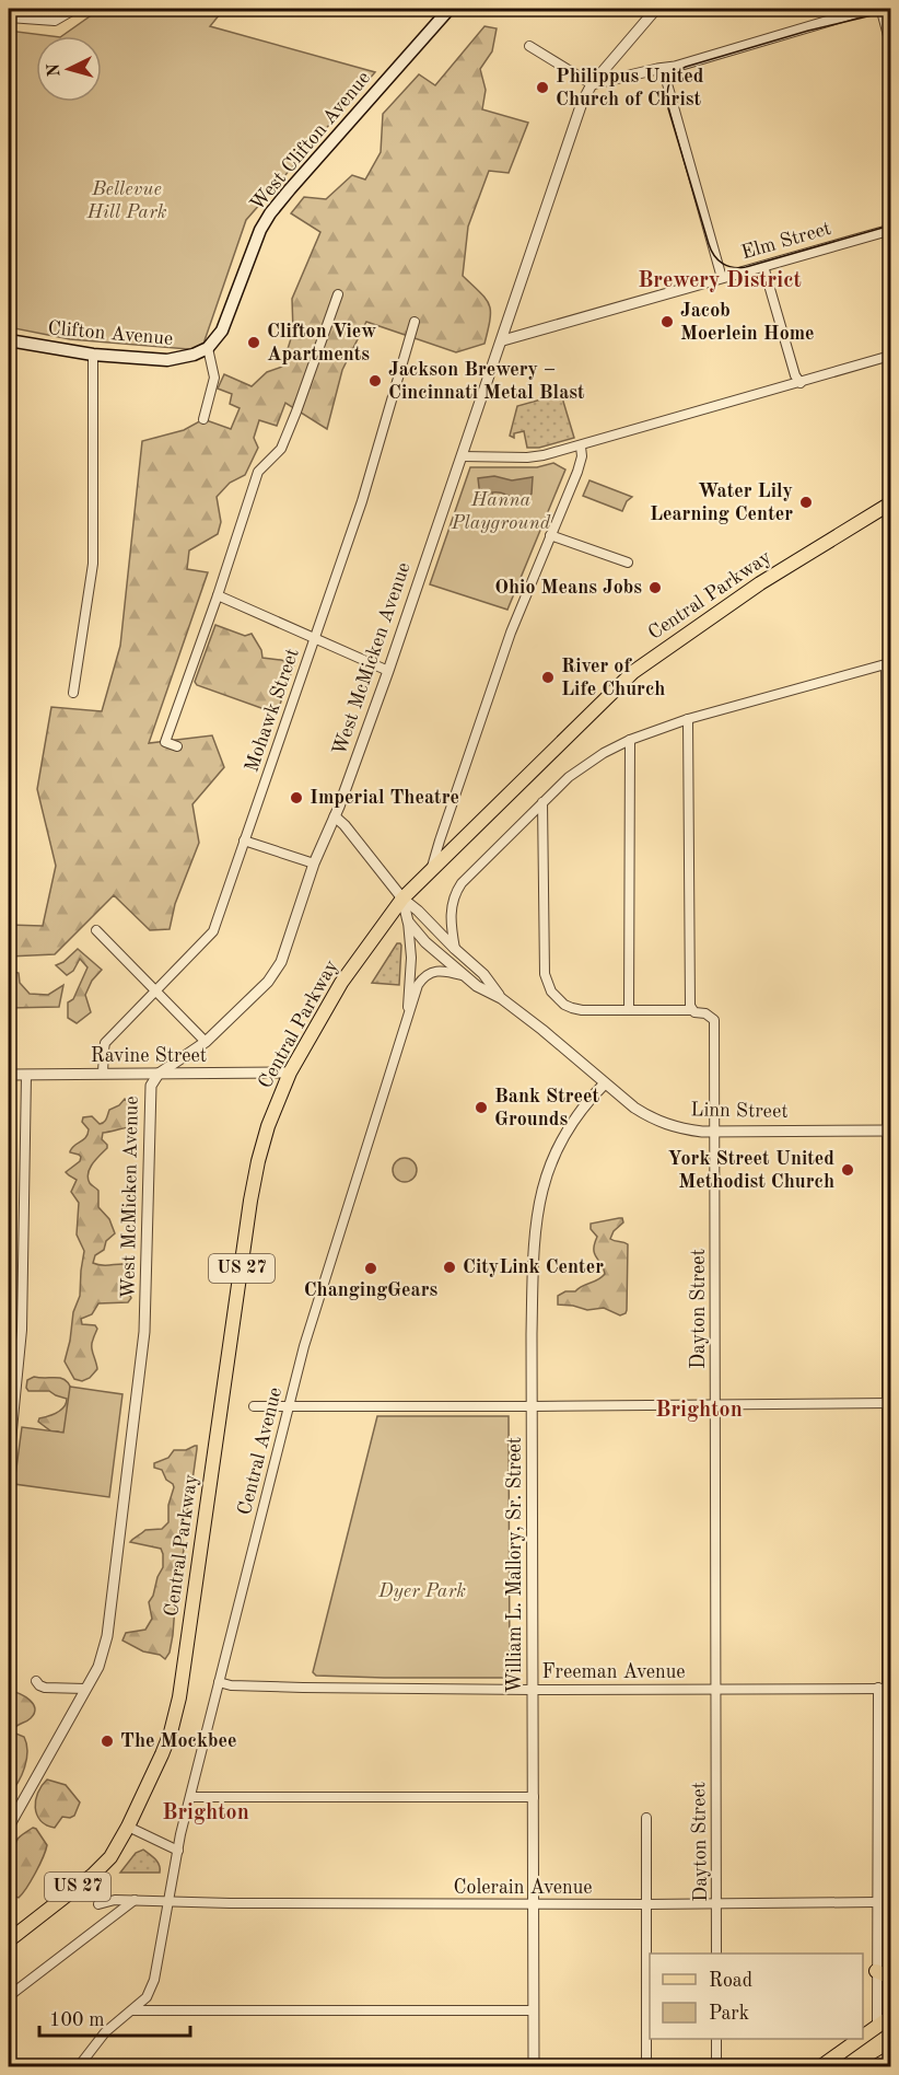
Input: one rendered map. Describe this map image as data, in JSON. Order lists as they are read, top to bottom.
{
  "streets": {
    "main road": [
      "West Clifton Avenue",
      "Clifton Avenue",
      "Central Parkway",
      "US 27"
    ],
    "street": [
      "Elm Street",
      "West McMicken Avenue",
      "Mohawk Street",
      "Ravine Street",
      "Linn Street",
      "Dayton Street",
      "Central Avenue",
      "William L. Mallory, Sr. Street",
      "Freeman Avenue",
      "Colerain Avenue"
    ]
  },
  "crossings": [
    ["West Clifton Avenue", "Clifton Avenue"],
    ["Elm Street", "West McMicken Avenue"],
    ["Central Parkway", "Ravine Street"],
    ["West McMicken Avenue", "Ravine Street"],
    ["Mohawk Street", "Ravine Street"],
    ["Linn Street", "Dayton Street"],
    ["Linn Street", "William L. Mallory, Sr. Street"],
    ["Dayton Street", "Freeman Avenue"],
    ["Dayton Street", "Colerain Avenue"],
    ["Central Avenue", "Freeman Avenue"],
    ["Central Avenue", "Colerain Avenue"],
    ["William L. Mallory, Sr. Street", "Freeman Avenue"],
    ["William L. Mallory, Sr. Street", "Colerain Avenue"]
  ],
  "districts": ["Brewery District", "Brighton", "Brighton"],
  "parks": ["Bellevue Hill Park", "Hanna Playground", "Dyer Park"],
  "places": [
    "Philippus United Church of Christ",
    "Jacob Moerlein Home",
    "Clifton View Apartments",
    "Jackson Brewery – Cincinnati Metal Blast",
    "Water Lily Learning Center",
    "Ohio Means Jobs",
    "River of Life Church",
    "Imperial Theatre",
    "Bank Street Grounds",
    "York Street United Methodist Church",
    "CityLink Center",
    "ChangingGears",
    "The Mockbee"
  ],
  "legend": ["Road", "Park"],
  "scale_bar": "100 m",
  "north": "left"
}
